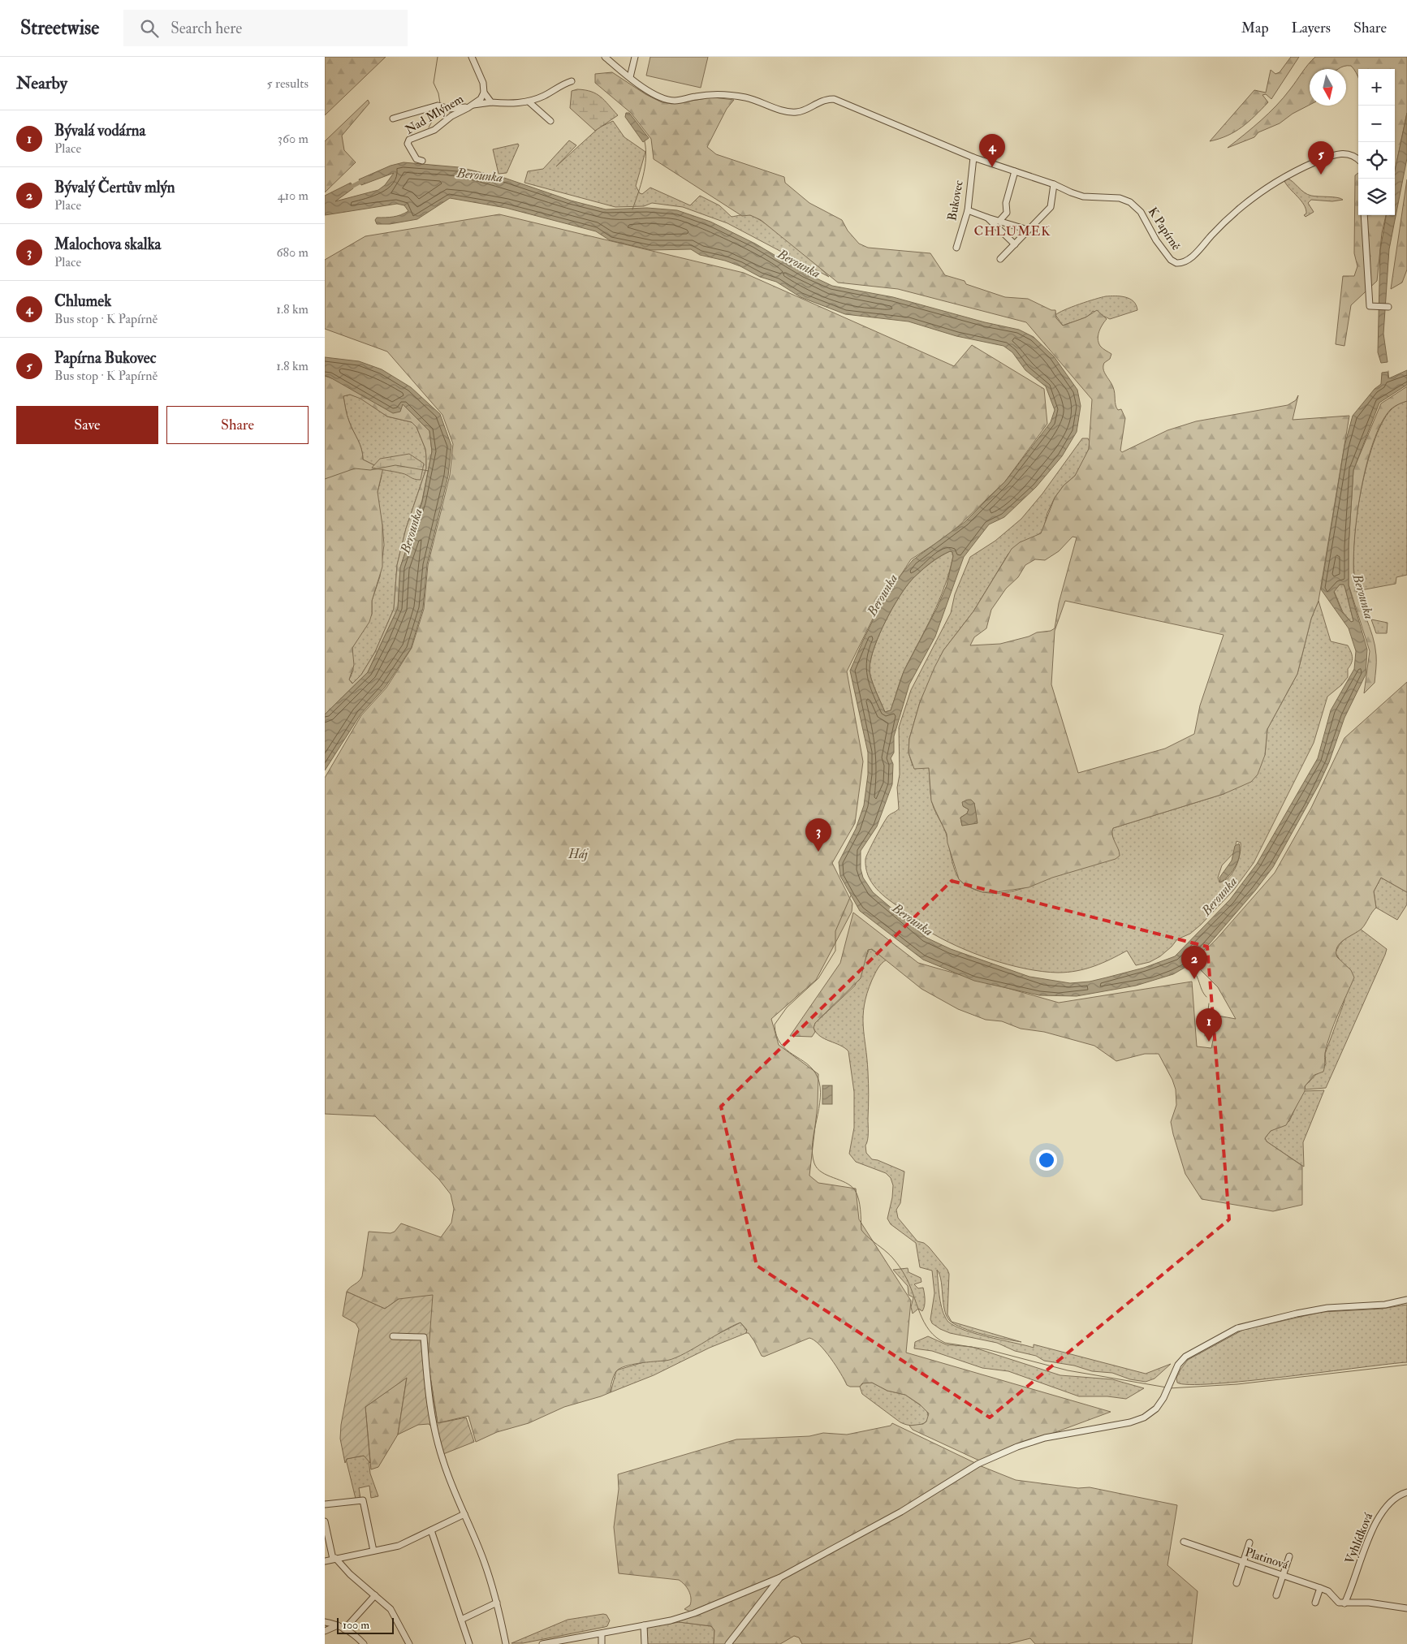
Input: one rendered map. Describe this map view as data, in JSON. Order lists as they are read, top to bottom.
{
  "streets": {
    "street": [
      "Nad Mlýnem",
      "Bukovec",
      "K Papírně",
      "Vyhlídková",
      "Platinová"
    ]
  },
  "crossings": [
    ["Bukovec", "K Papírně"],
    ["Vyhlídková", "Platinová"]
  ],
  "districts": ["CHLUMEK"],
  "water": ["Berounka"],
  "parks": ["Háj"],
  "scale_bar": "100 m",
  "north": "bottom",
  "page": {
    "header": "Streetwise",
    "search": "Search here",
    "nav": ["Map", "Layers", "Share"],
    "heading": ["Nearby", "5 results"],
    "map_buttons": ["+", "−"],
    "list": [
      {
        "mark": "1",
        "name": "Bývalá vodárna",
        "note": "Place",
        "value": "360 m"
      },
      {
        "mark": "2",
        "name": "Bývalý Čertův mlýn",
        "note": "Place",
        "value": "410 m"
      },
      {
        "mark": "3",
        "name": "Malochova skalka",
        "note": "Place",
        "value": "680 m"
      },
      {
        "mark": "4",
        "name": "Chlumek",
        "note": "Bus stop · K Papírně",
        "value": "1.8 km"
      },
      {
        "mark": "5",
        "name": "Papírna Bukovec",
        "note": "Bus stop · K Papírně",
        "value": "1.8 km"
      }
    ],
    "pins": [
      "4",
      "5",
      "3",
      "2",
      "1"
    ],
    "buttons": ["Save", "Share"],
    "scale": "100 m"
  }
}
